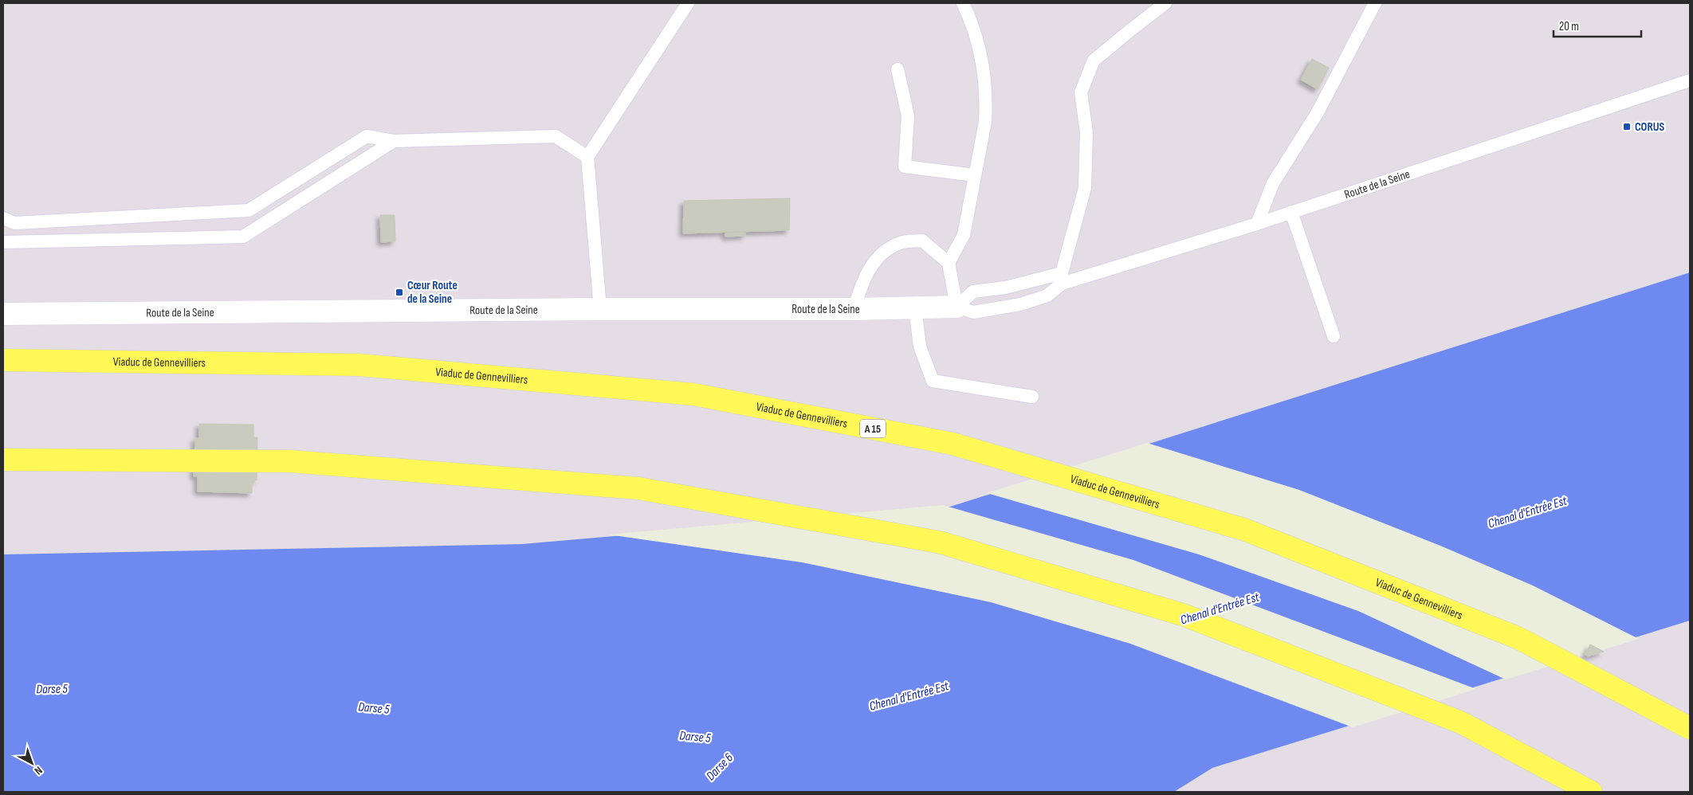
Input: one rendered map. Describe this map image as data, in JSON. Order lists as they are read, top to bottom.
{
  "streets": {
    "highway": ["Viaduc de Gennevilliers", "A 15"],
    "street": ["Route de la Seine"]
  },
  "water": ["Chenal d'Entrée Est", "Darse 5", "Darse 6"],
  "places": {
    "transit": ["CORUS", "Cœur Route de la Seine"]
  },
  "scale_bar": "20 m",
  "north": "bottom right"
}
